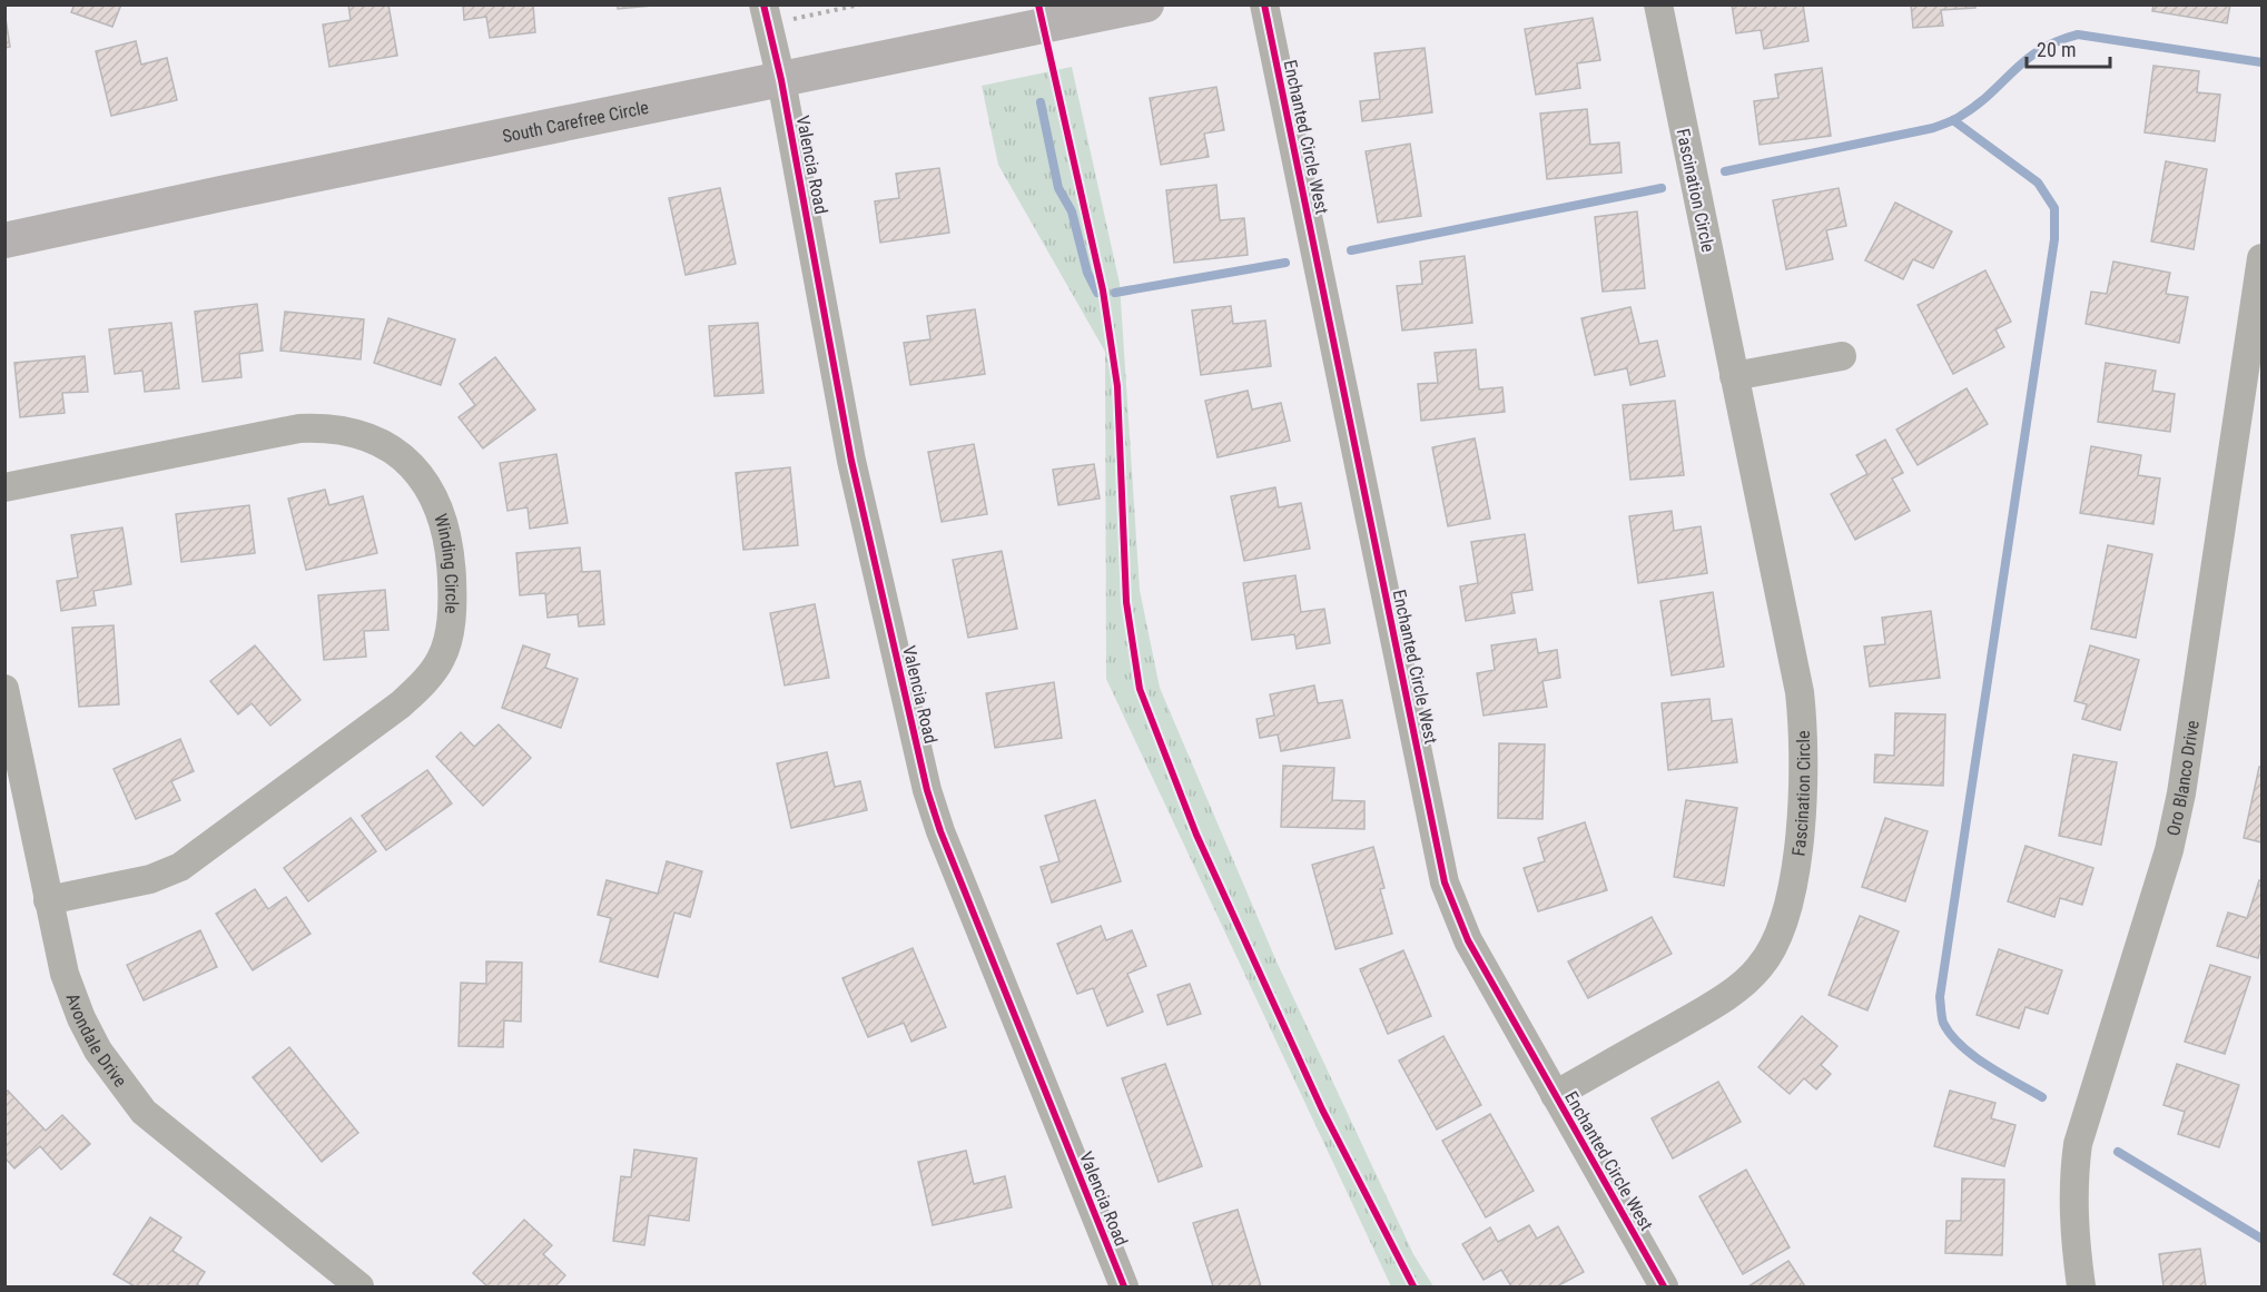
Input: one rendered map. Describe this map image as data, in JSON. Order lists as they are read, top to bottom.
{
  "streets": {
    "main road": ["South Carefree Circle"],
    "street": [
      "Enchanted Circle West",
      "Valencia Road",
      "Fascination Circle",
      "Winding Circle",
      "Oro Blanco Drive",
      "Avondale Drive"
    ]
  },
  "crossings": [
    ["South Carefree Circle", "Valencia Road"],
    ["Enchanted Circle West", "Fascination Circle"],
    ["Winding Circle", "Avondale Drive"]
  ],
  "scale_bar": "20 m"
}
